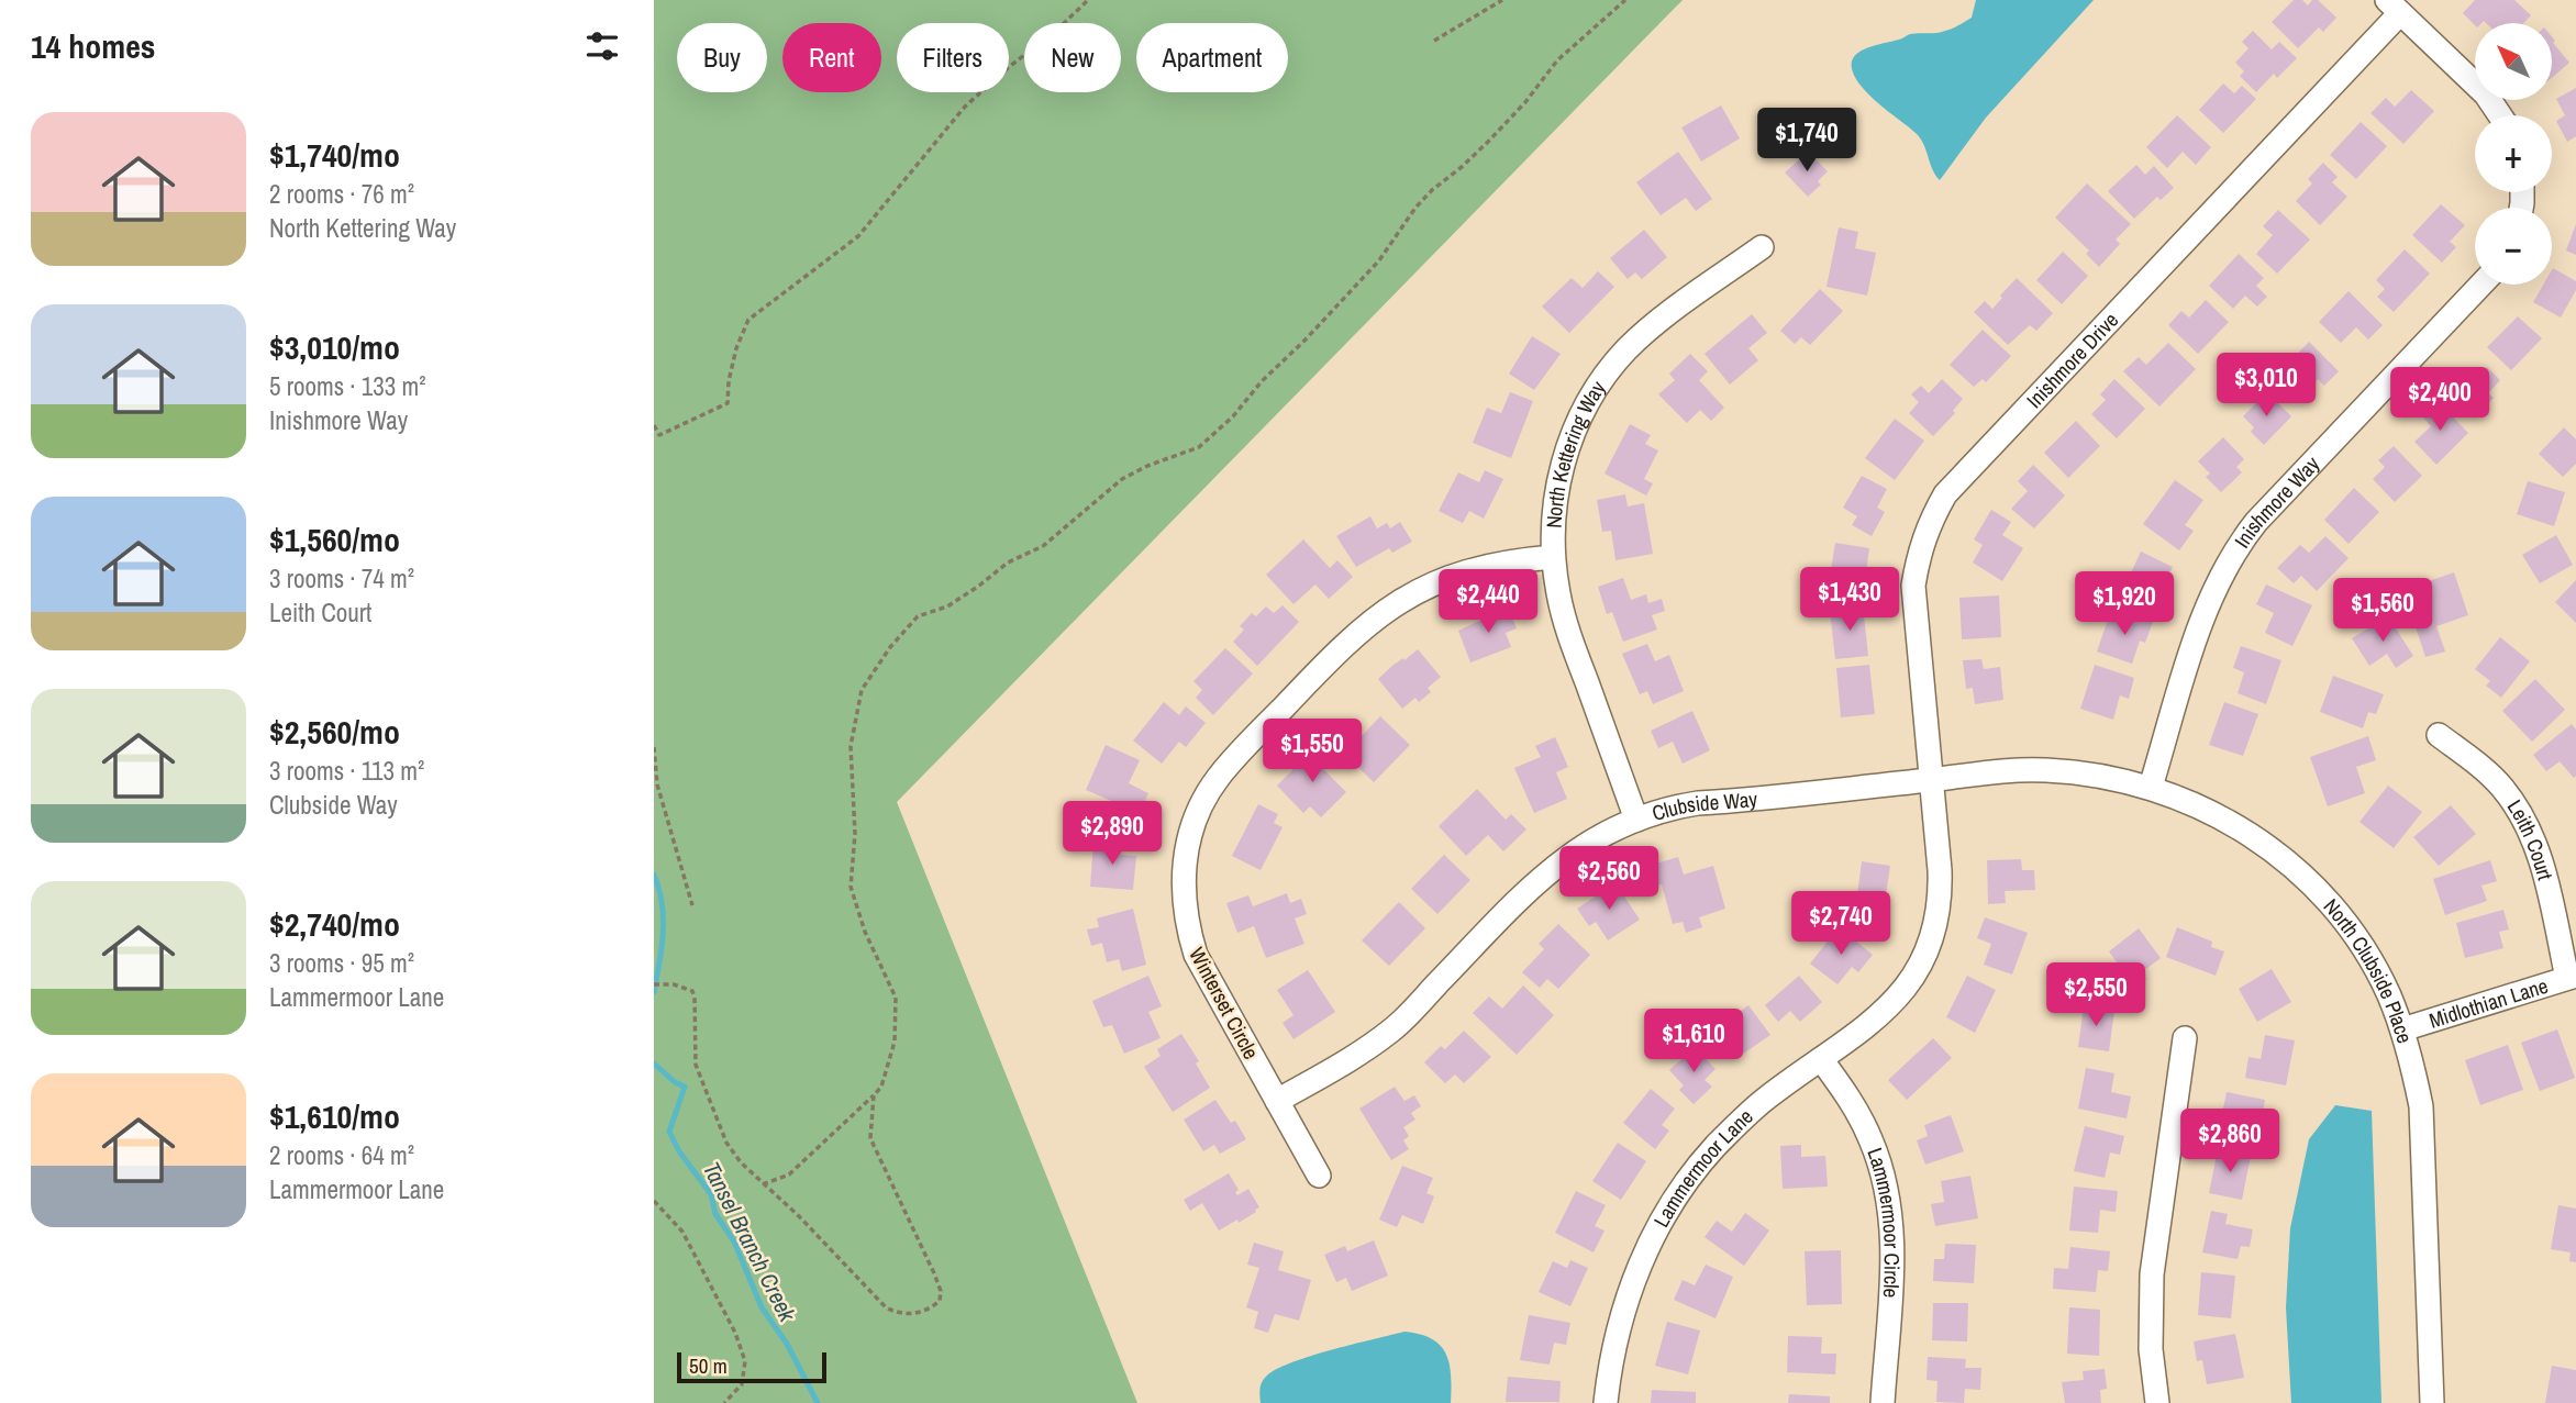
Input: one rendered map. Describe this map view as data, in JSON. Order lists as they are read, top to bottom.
{
  "streets": {
    "street": [
      "Inishmore Drive",
      "North Kettering Way",
      "Inishmore Way",
      "Clubside Way",
      "Leith Court",
      "North Clubside Place",
      "Midlothian Lane",
      "Winterset Circle",
      "Lammermoor Lane",
      "Lammermoor Circle"
    ]
  },
  "crossings": [
    ["Inishmore Drive", "Clubside Way"],
    ["Inishmore Drive", "Lammermoor Lane"],
    ["North Kettering Way", "Clubside Way"],
    ["North Kettering Way", "Winterset Circle"],
    ["Inishmore Way", "North Clubside Place"],
    ["Clubside Way", "North Clubside Place"],
    ["Clubside Way", "Winterset Circle"],
    ["Clubside Way", "Lammermoor Lane"],
    ["Leith Court", "Midlothian Lane"],
    ["North Clubside Place", "Midlothian Lane"],
    ["Lammermoor Lane", "Lammermoor Circle"]
  ],
  "water": ["Tansel Branch Creek"],
  "scale_bar": "50 m",
  "north": "top left",
  "page": {
    "heading": "14 homes",
    "map_buttons": ["+", "−"],
    "chip": [
      "Buy",
      "Rent",
      "Filters",
      "New",
      "Apartment"
    ],
    "list": [
      {
        "name": "$1,740/mo",
        "note": "2 rooms · 76 m² · North Kettering Way"
      },
      {
        "name": "$3,010/mo",
        "note": "5 rooms · 133 m² · Inishmore Way"
      },
      {
        "name": "$1,560/mo",
        "note": "3 rooms · 74 m² · Leith Court"
      },
      {
        "name": "$2,560/mo",
        "note": "3 rooms · 113 m² · Clubside Way"
      },
      {
        "name": "$2,740/mo",
        "note": "3 rooms · 95 m² · Lammermoor Lane"
      },
      {
        "name": "$1,610/mo",
        "note": "2 rooms · 64 m² · Lammermoor Lane"
      }
    ],
    "price": [
      "$1,740",
      "$3,010",
      "$2,400",
      "$1,430",
      "$2,440",
      "$1,920",
      "$1,560",
      "$1,550",
      "$2,890",
      "$2,560",
      "$2,740",
      "$2,550",
      "$1,610",
      "$2,860"
    ],
    "scale": "50 m"
  }
}
